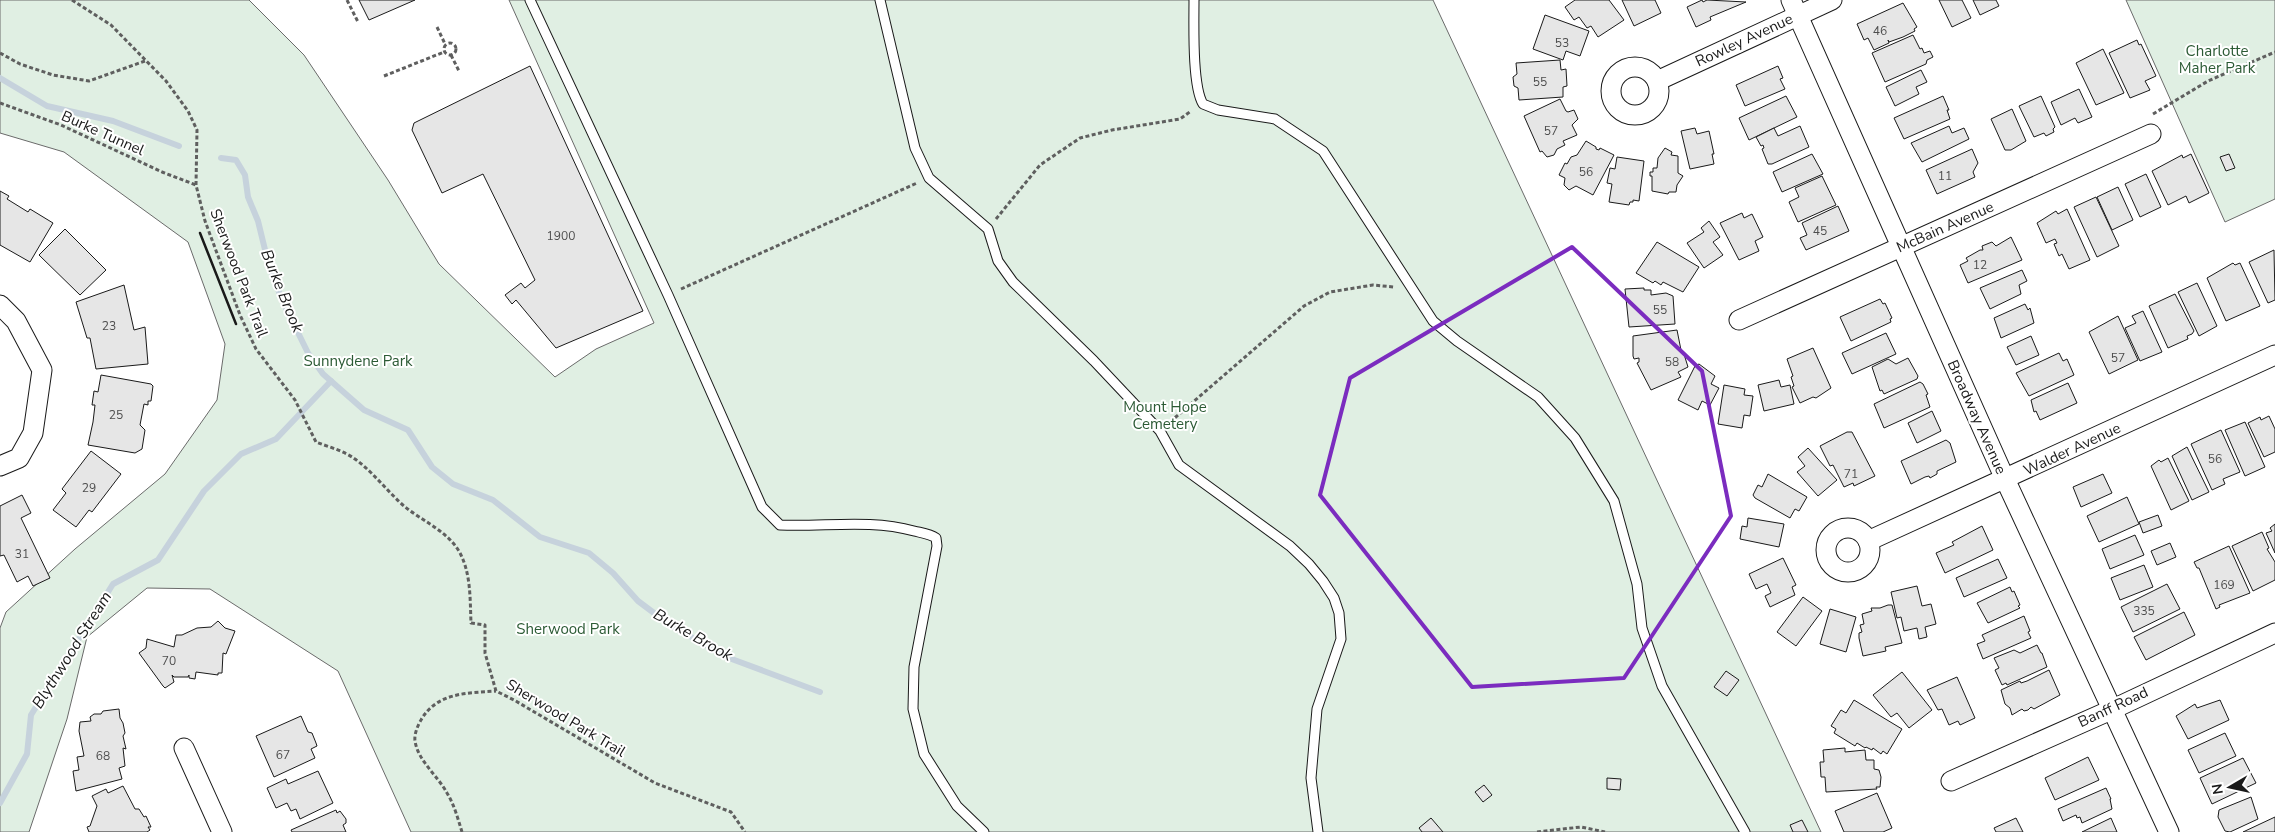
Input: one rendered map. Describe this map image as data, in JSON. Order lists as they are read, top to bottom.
{
  "streets": {
    "street": [
      "Rowley Avenue",
      "McBain Avenue",
      "Broadway Avenue",
      "Walder Avenue",
      "Banff Road"
    ],
    "path": ["Burke Tunnel", "Sherwood Park Trail"]
  },
  "crossings": [
    ["Rowley Avenue", "Broadway Avenue"],
    ["Burke Tunnel", "Sherwood Park Trail"],
    ["McBain Avenue", "Broadway Avenue"],
    ["Broadway Avenue", "Walder Avenue"],
    ["Broadway Avenue", "Banff Road"]
  ],
  "water": ["Burke Brook", "Blythwood Stream"],
  "parks": [
    "Charlotte Maher Park",
    "Sunnydene Park",
    "Mount Hope Cemetery",
    "Sherwood Park"
  ],
  "house_numbers": [
    "46",
    "53",
    "55",
    "57",
    "56",
    "11",
    "45",
    "1900",
    "12",
    "55",
    "23",
    "57",
    "58",
    "25",
    "56",
    "71",
    "29",
    "31",
    "169",
    "335",
    "70",
    "67",
    "68"
  ],
  "north": "left"
}
